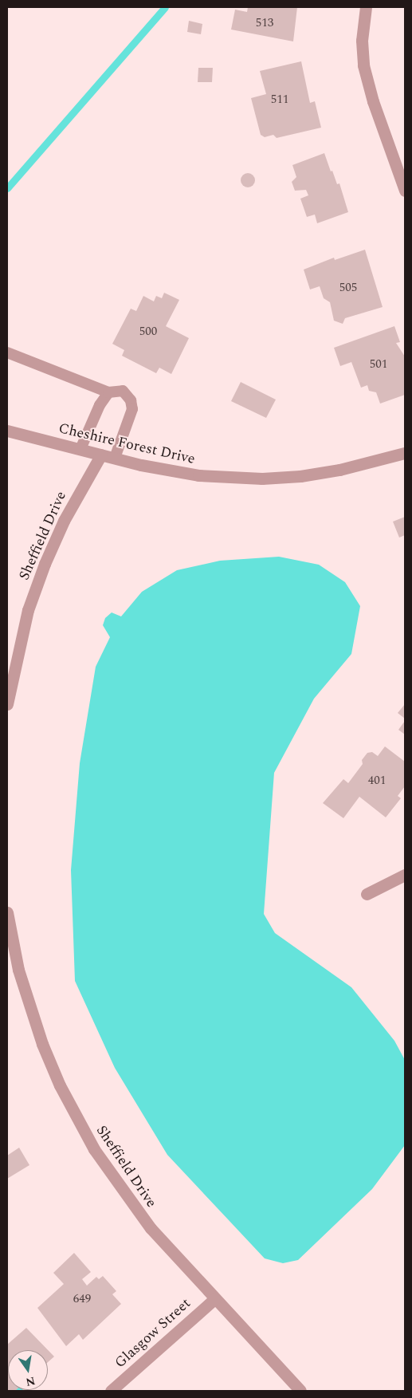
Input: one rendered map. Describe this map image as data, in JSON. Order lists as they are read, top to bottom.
{
  "streets": {
    "street": ["Cheshire Forest Drive", "Sheffield Drive", "Glasgow Street"]
  },
  "crossings": [
    ["Cheshire Forest Drive", "Sheffield Drive"],
    ["Sheffield Drive", "Glasgow Street"]
  ],
  "house_numbers": [
    "513",
    "511",
    "505",
    "500",
    "501",
    "401",
    "649"
  ],
  "north": "bottom"
}
